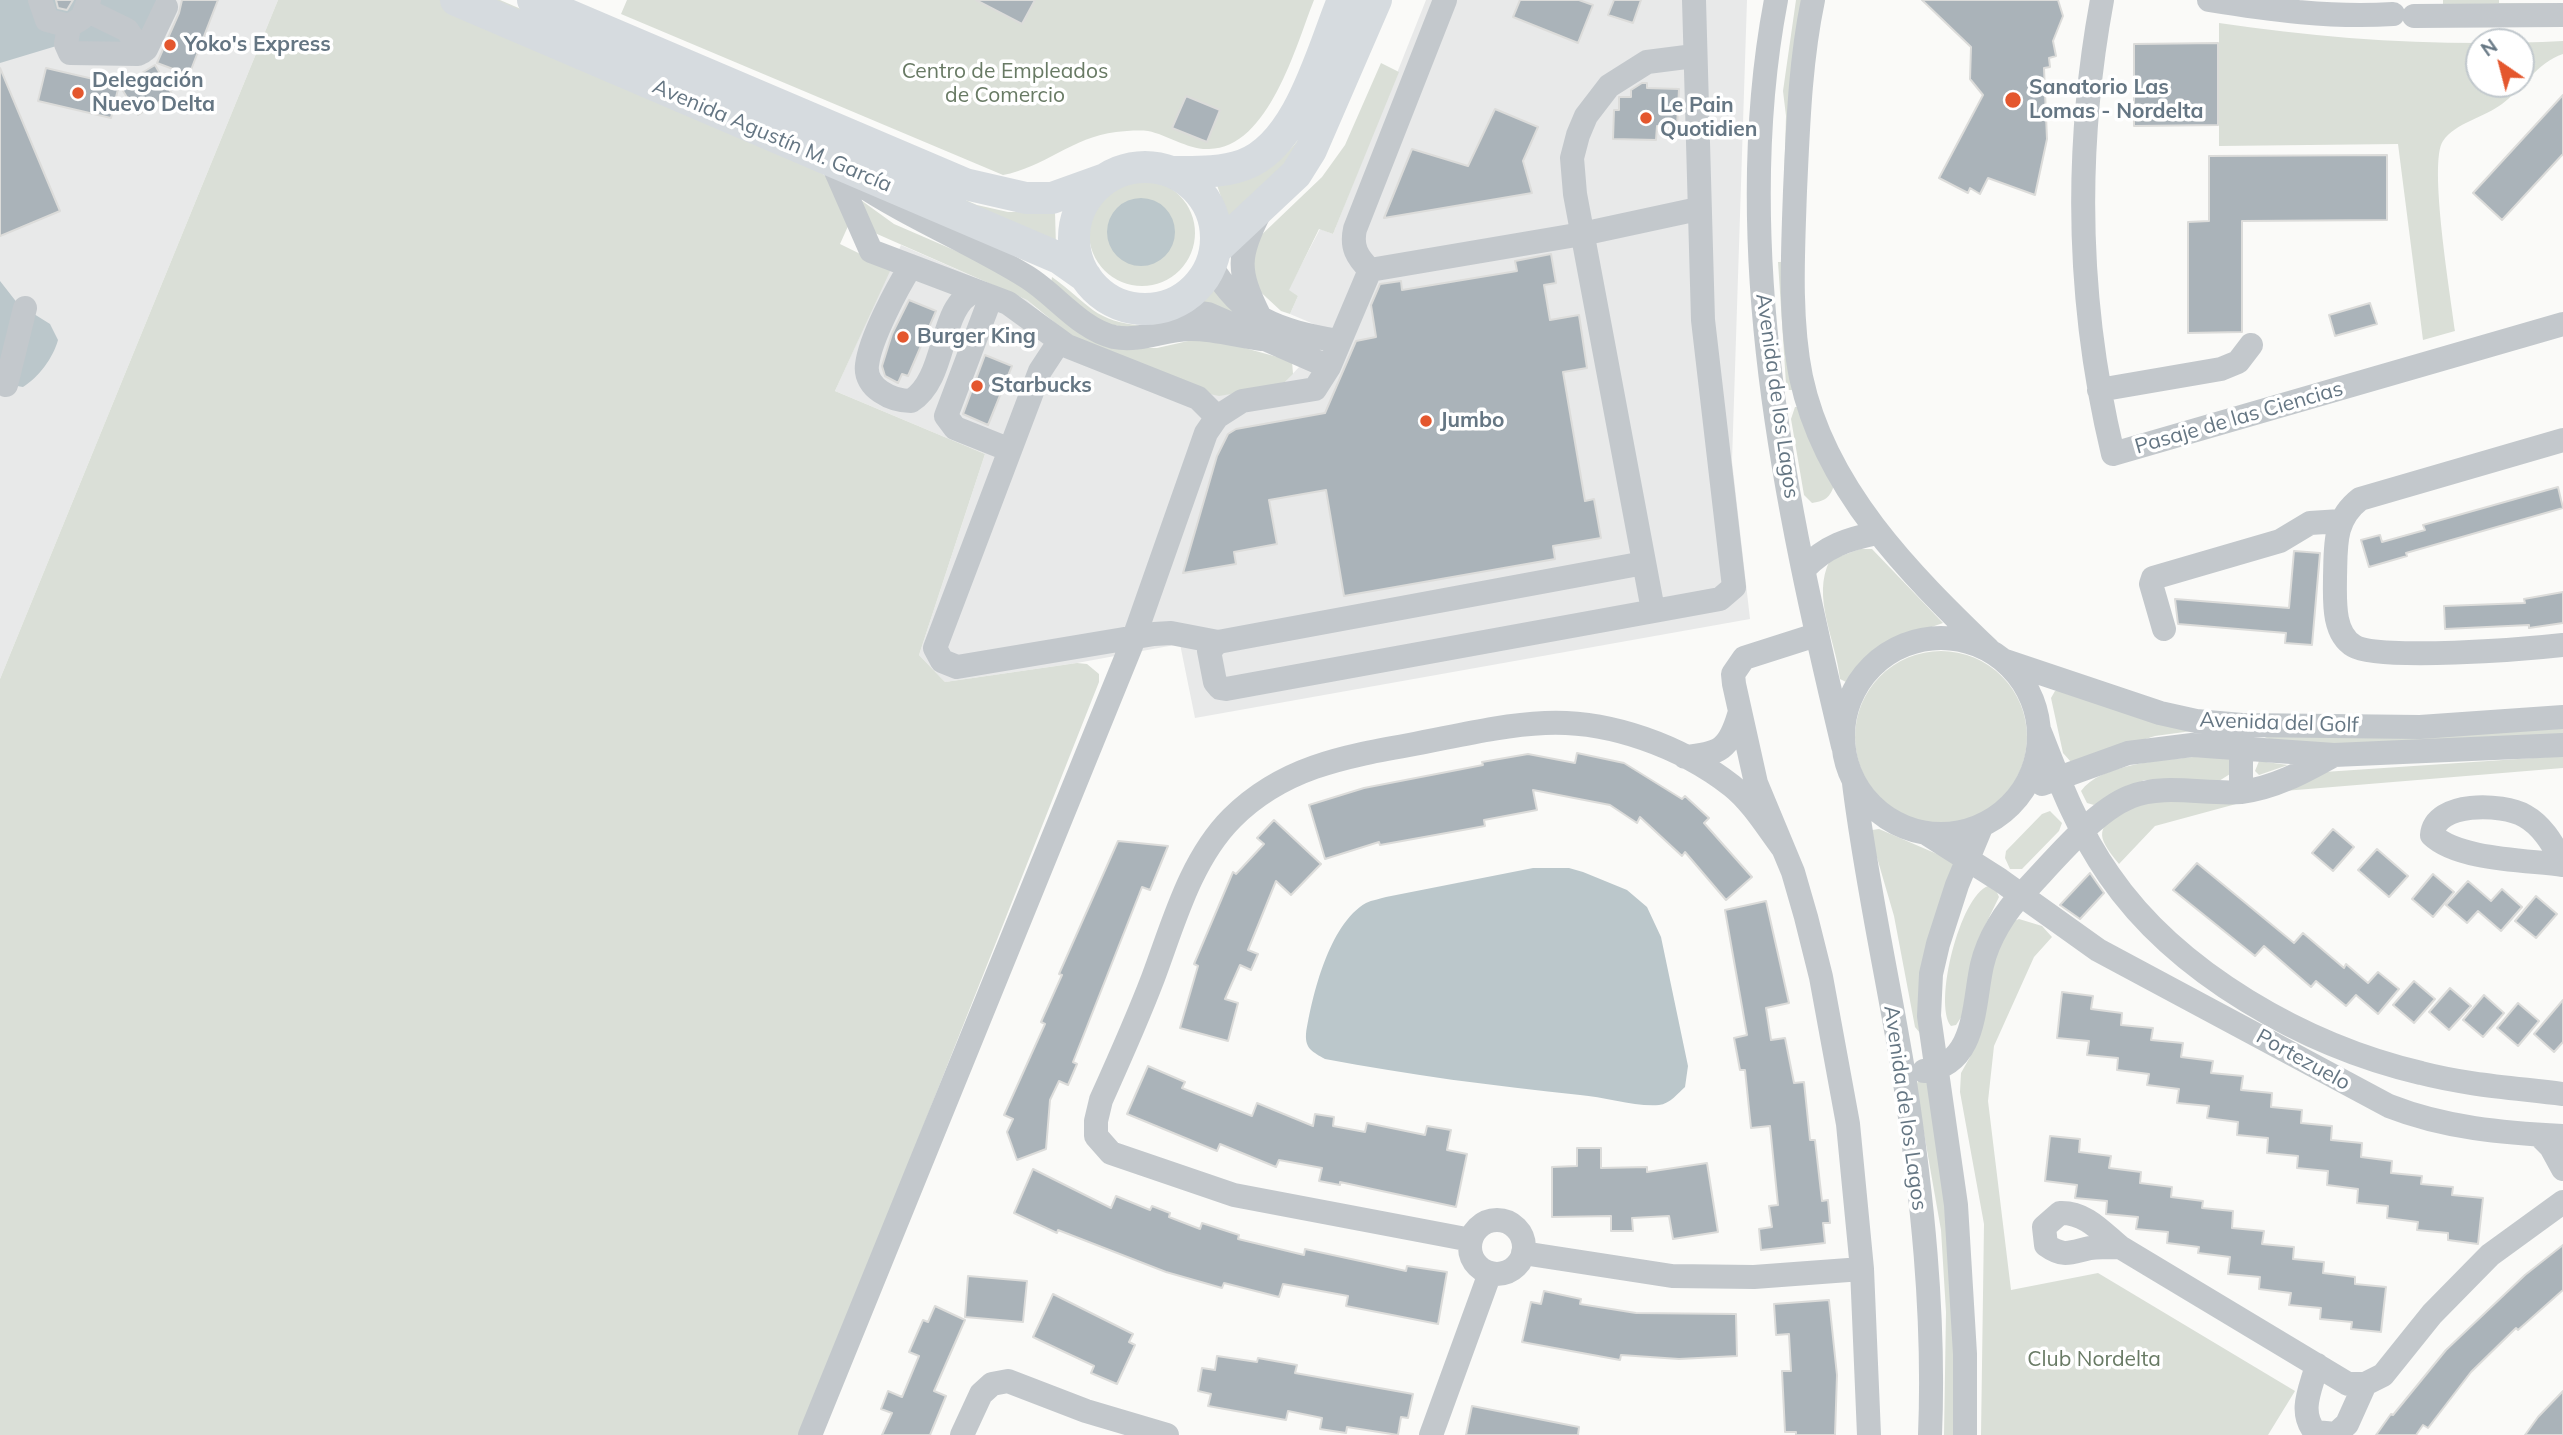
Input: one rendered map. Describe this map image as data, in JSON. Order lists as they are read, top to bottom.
{
  "streets": {
    "main road": ["Avenida Agustín M. García"],
    "street": [
      "Avenida de los Lagos",
      "Pasaje de las Ciencias",
      "Avenida del Golf",
      "Portezuelo"
    ]
  },
  "crossings": [
    ["Avenida de los Lagos", "Avenida del Golf"],
    ["Avenida de los Lagos", "Portezuelo"],
    ["Avenida del Golf", "Portezuelo"]
  ],
  "parks": ["Centro de Empleados de Comercio", "Club Nordelta"],
  "places": [
    "Yoko's Express",
    "Delegación Nuevo Delta",
    "Sanatorio Las Lomas - Nordelta",
    "Le Pain Quotidien",
    "Burger King",
    "Starbucks",
    "Jumbo"
  ],
  "north": "top left"
}
